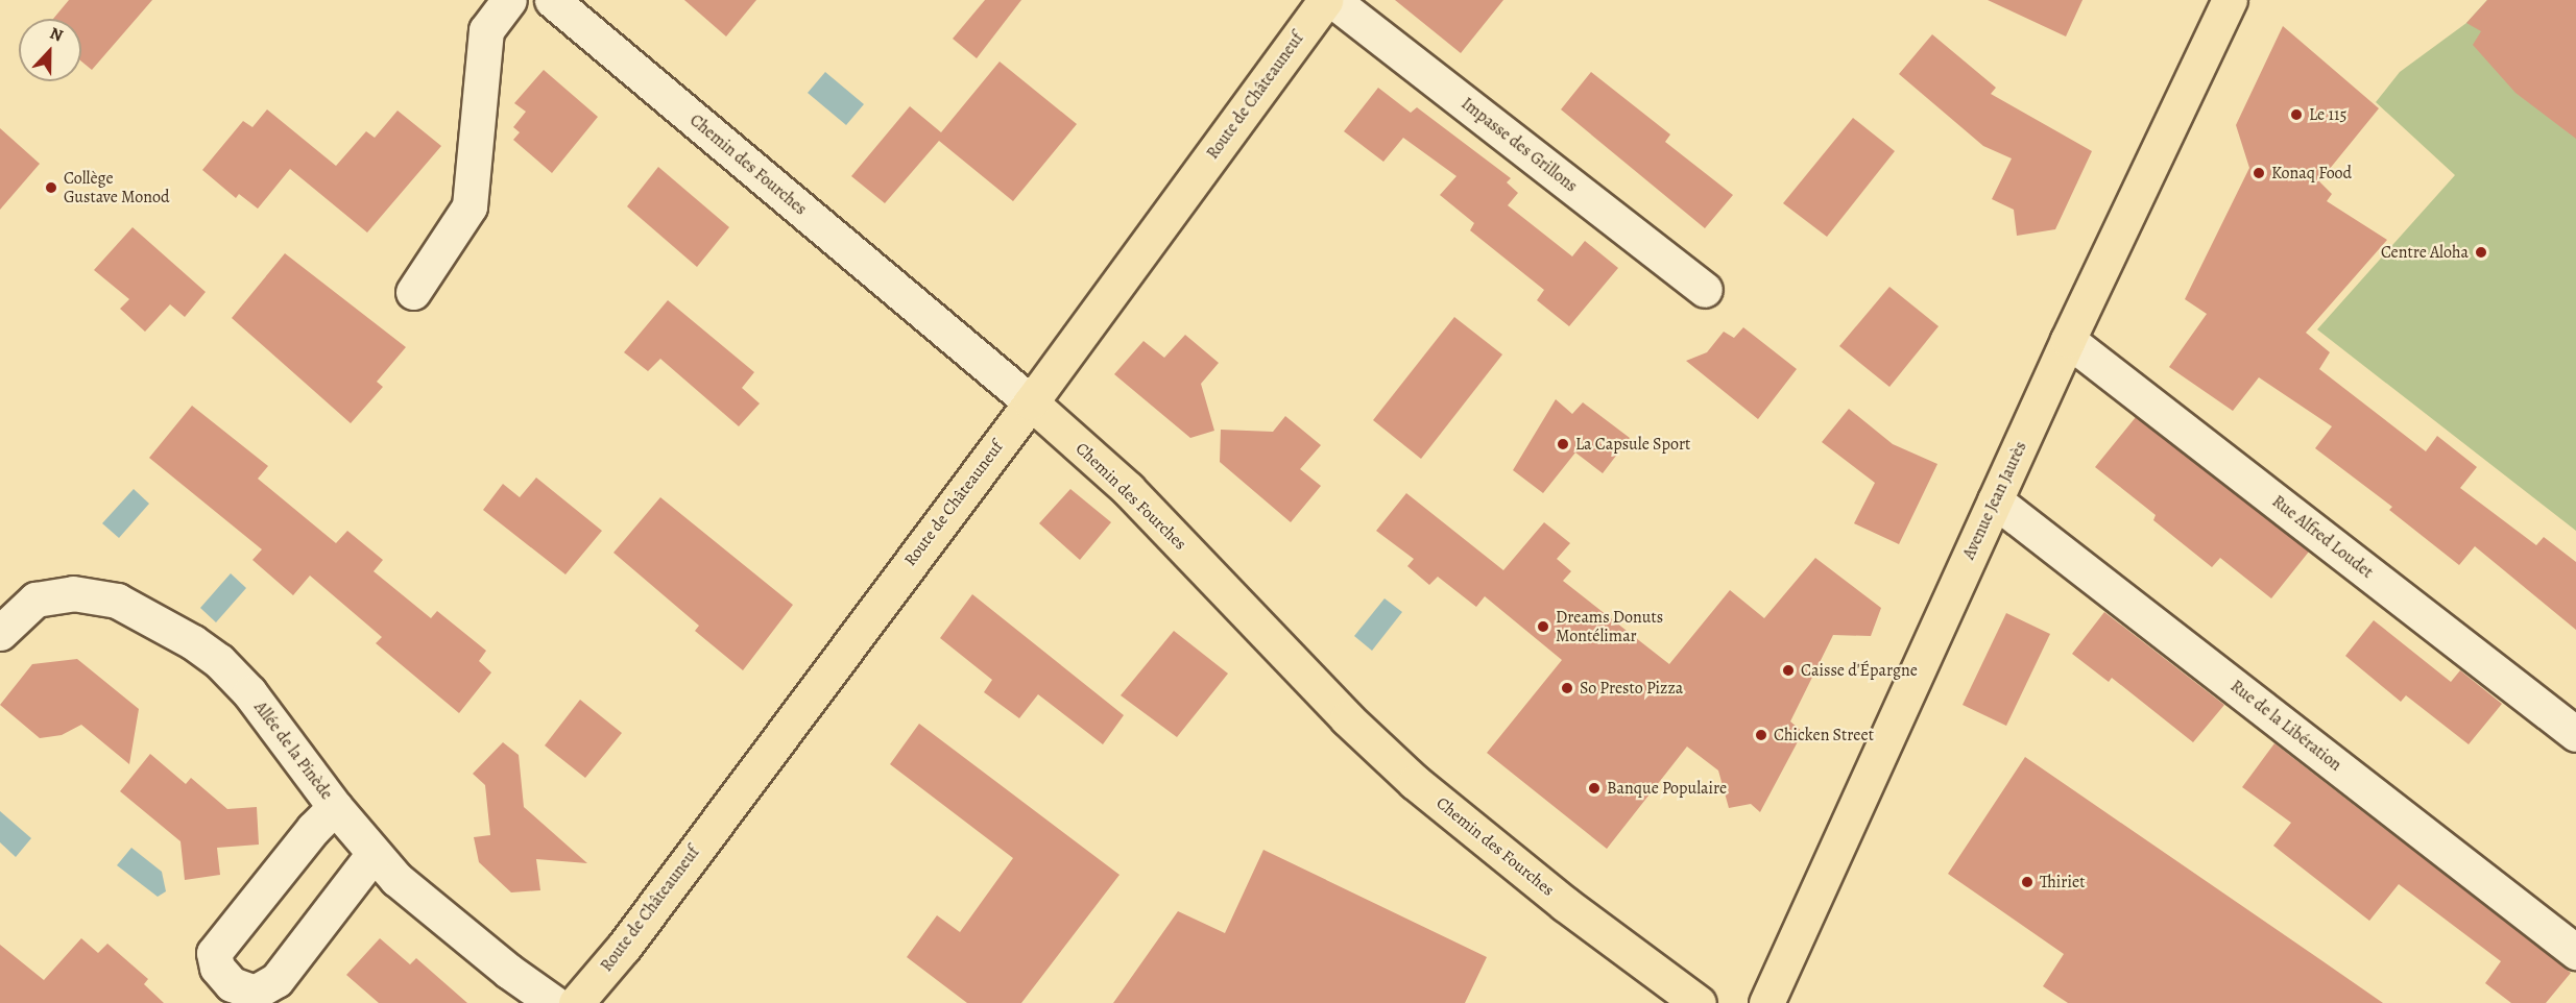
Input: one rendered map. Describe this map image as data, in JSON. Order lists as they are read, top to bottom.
{
  "streets": {
    "main road": ["Route de Châteauneuf", "Chemin des Fourches", "Avenue Jean Jaurès"],
    "street": [
      "Impasse des Grillons",
      "Rue Alfred Loudet",
      "Rue de la Libération",
      "Allée de la Pinède"
    ]
  },
  "crossings": [
    ["Route de Châteauneuf", "Chemin des Fourches"],
    ["Avenue Jean Jaurès", "Rue Alfred Loudet"],
    ["Avenue Jean Jaurès", "Rue de la Libération"]
  ],
  "places": [
    "Le 115",
    "Konaq Food",
    "Collège Gustave Monod",
    "Centre Aloha",
    "La Capsule Sport",
    "Dreams Donuts Montélimar",
    "Caisse d'Épargne",
    "So Presto Pizza",
    "Chicken Street",
    "Banque Populaire",
    "Thiriet"
  ],
  "north": "top"
}
